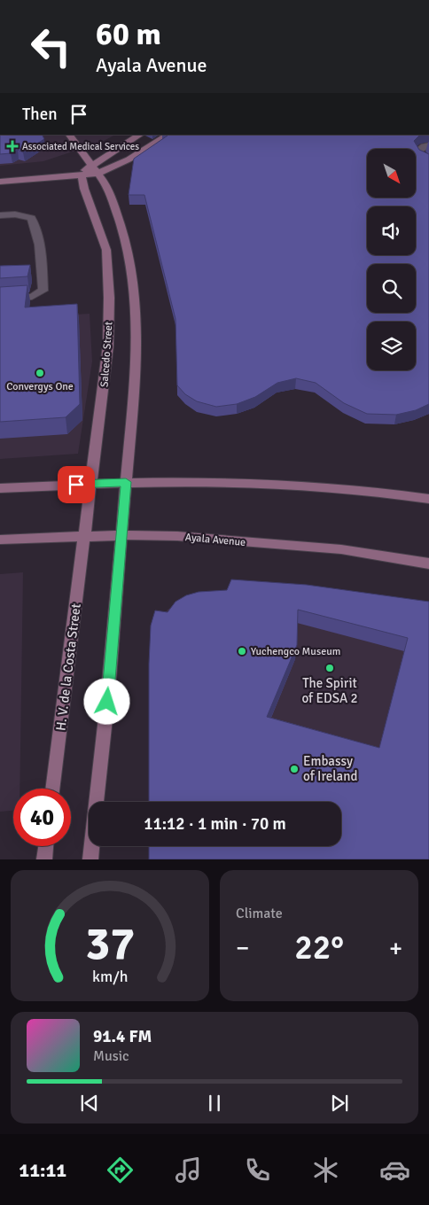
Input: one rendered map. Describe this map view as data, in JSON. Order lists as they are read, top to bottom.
{
  "streets": {
    "street": ["Salcedo Street", "Ayala Avenue", "H. V. de la Costa Street"]
  },
  "crossings": [
    ["Salcedo Street", "Ayala Avenue"],
    ["Salcedo Street", "H. V. de la Costa Street"],
    ["Ayala Avenue", "H. V. de la Costa Street"]
  ],
  "places": {
    "health": ["Associated Medical Services"],
    "other": [
      "Convergys One",
      "Yuchengco Museum",
      "The Spirit of EDSA 2",
      "Embassy of Ireland"
    ]
  },
  "north": "bottom right",
  "page": {
    "turn": ["60 m", "Ayala Avenue"],
    "then": "Then",
    "limit": "40",
    "trip": "11:12 · 1 min · 70 m",
    "tile": "Climate",
    "heat": ["−", "22°", "+"],
    "song": ["91.4 FM", "Music"],
    "tabs": "11:11",
    "gauge": ["37", "km/h"]
  }
}
